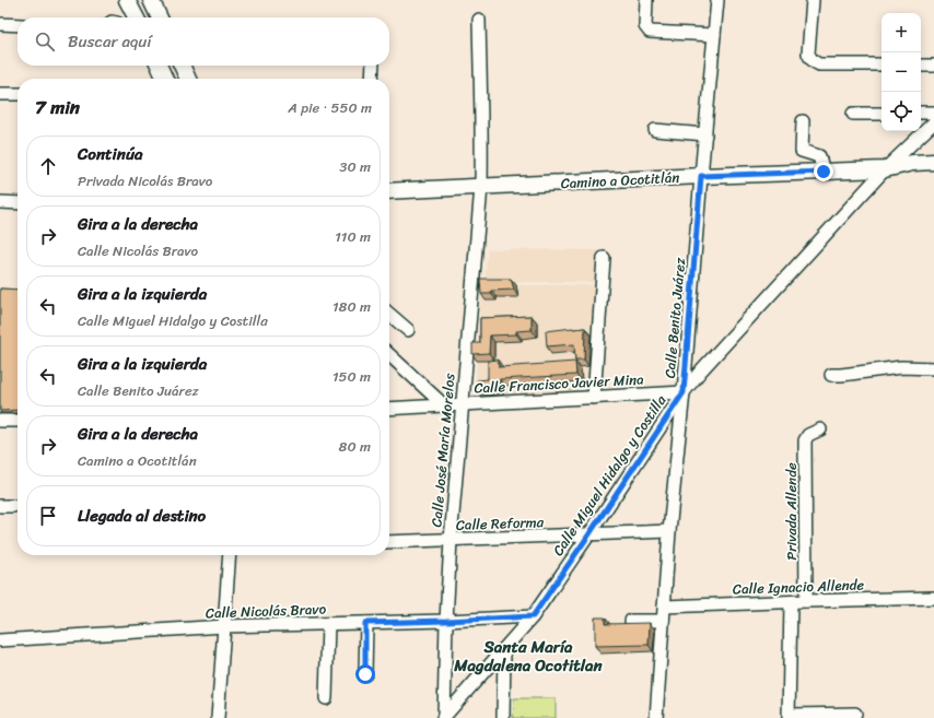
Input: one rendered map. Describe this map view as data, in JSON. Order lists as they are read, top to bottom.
{
  "streets": {
    "main road": ["Camino a Ocotitlán"],
    "street": [
      "Calle Benito Juárez",
      "Calle Francisco Javier Mina",
      "Calle José María Morelos",
      "Calle Miguel Hidalgo y Costilla",
      "Privada Allende",
      "Calle Reforma",
      "Calle Ignacio Allende",
      "Calle Nicolás Bravo"
    ]
  },
  "crossings": [
    ["Camino a Ocotitlán", "Calle Benito Juárez"],
    ["Camino a Ocotitlán", "Calle José María Morelos"],
    ["Camino a Ocotitlán", "Calle Miguel Hidalgo y Costilla"],
    ["Calle Benito Juárez", "Calle Francisco Javier Mina"],
    ["Calle Benito Juárez", "Calle Miguel Hidalgo y Costilla"],
    ["Calle Benito Juárez", "Calle Reforma"],
    ["Calle Benito Juárez", "Calle Ignacio Allende"],
    ["Calle Francisco Javier Mina", "Calle José María Morelos"],
    ["Calle Francisco Javier Mina", "Calle Miguel Hidalgo y Costilla"],
    ["Calle José María Morelos", "Calle Miguel Hidalgo y Costilla"],
    ["Calle José María Morelos", "Calle Reforma"],
    ["Calle José María Morelos", "Calle Nicolás Bravo"],
    ["Calle Miguel Hidalgo y Costilla", "Calle Reforma"],
    ["Calle Miguel Hidalgo y Costilla", "Calle Nicolás Bravo"],
    ["Privada Allende", "Calle Ignacio Allende"]
  ],
  "districts": ["Santa María Magdalena Ocotitlan"],
  "page": {
    "map_buttons": ["+", "−"],
    "search": "Buscar aquí",
    "heading": ["7 min", "A pie · 550 m"],
    "list": [
      ["Continúa", "Privada Nicolás Bravo", "30 m"],
      ["Gira a la derecha", "Calle Nicolás Bravo", "110 m"],
      ["Gira a la izquierda", "Calle Miguel Hidalgo y Costilla", "180 m"],
      ["Gira a la izquierda", "Calle Benito Juárez", "150 m"],
      ["Gira a la derecha", "Camino a Ocotitlán", "80 m"],
      "Llegada al destino"
    ]
  }
}
